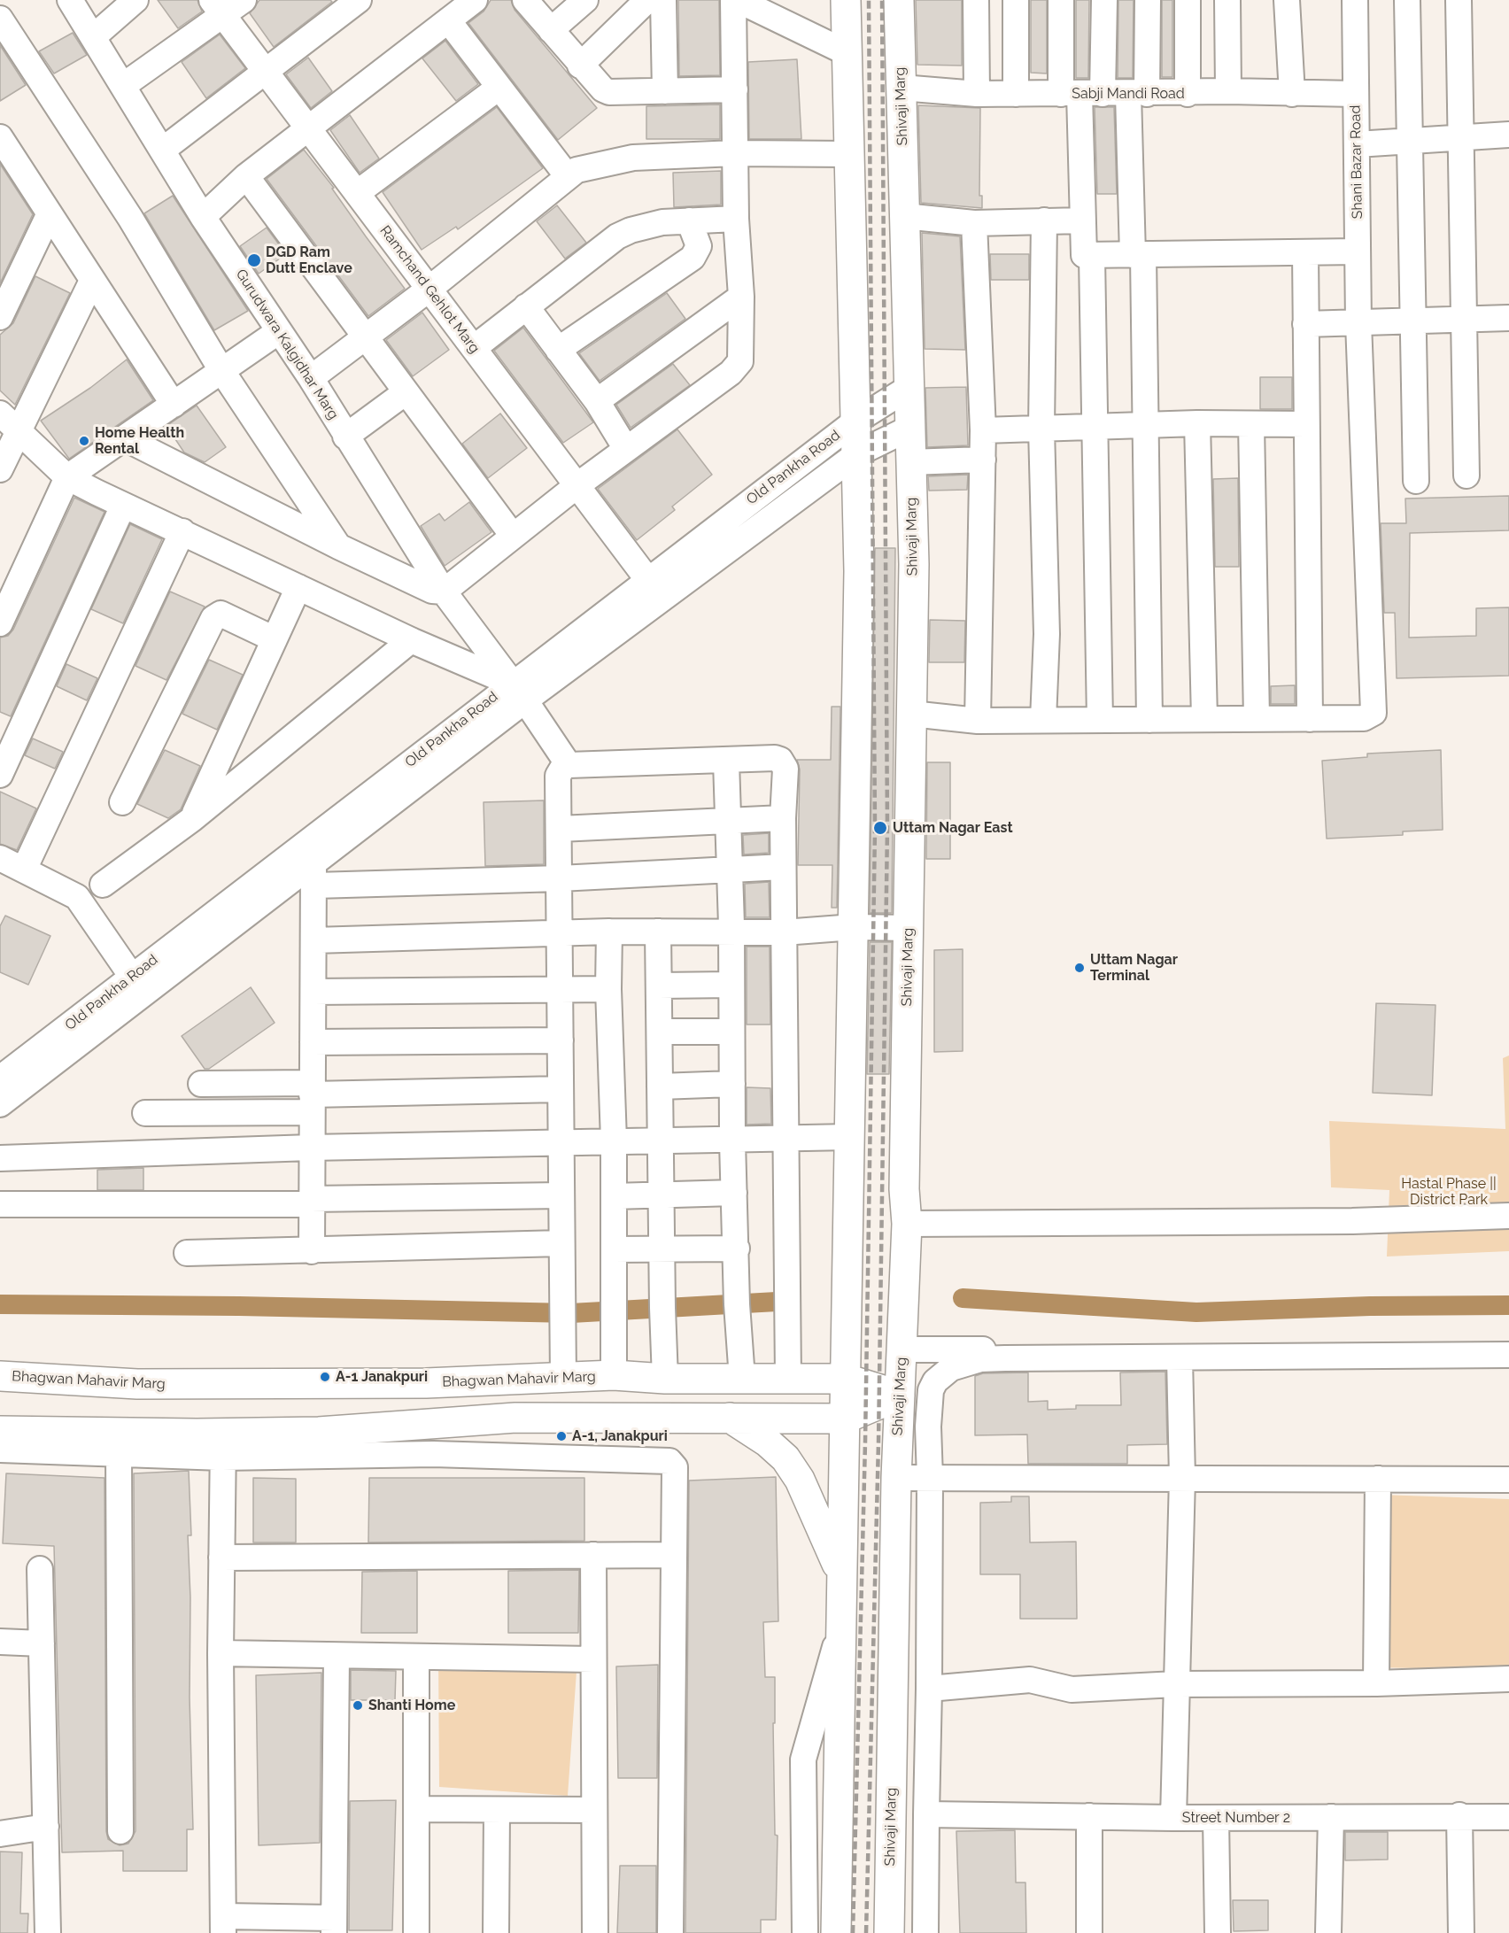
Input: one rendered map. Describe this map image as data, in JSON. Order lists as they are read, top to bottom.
{
  "streets": {
    "main road": ["Shivaji Marg", "Bhagwan Mahavir Marg"],
    "street": [
      "Sabji Mandi Road",
      "Shani Bazar Road",
      "Ramchand Gehlot Marg",
      "Gurudwara Kalgidhar Marg",
      "Old Pankha Road",
      "Street Number 2"
    ]
  },
  "crossings": [
    ["Sabji Mandi Road", "Shivaji Marg"],
    ["Sabji Mandi Road", "Shani Bazar Road"],
    ["Shivaji Marg", "Shani Bazar Road"],
    ["Shivaji Marg", "Old Pankha Road"],
    ["Shivaji Marg", "Bhagwan Mahavir Marg"],
    ["Ramchand Gehlot Marg", "Old Pankha Road"],
    ["Gurudwara Kalgidhar Marg", "Old Pankha Road"]
  ],
  "parks": ["Hastal Phase || District Park"],
  "places": [
    "DGD Ram Dutt Enclave",
    "Home Health Rental",
    "Uttam Nagar East",
    "Uttam Nagar Terminal",
    "A-1 Janakpuri",
    "A-1, Janakpuri",
    "Shanti Home"
  ]
}
